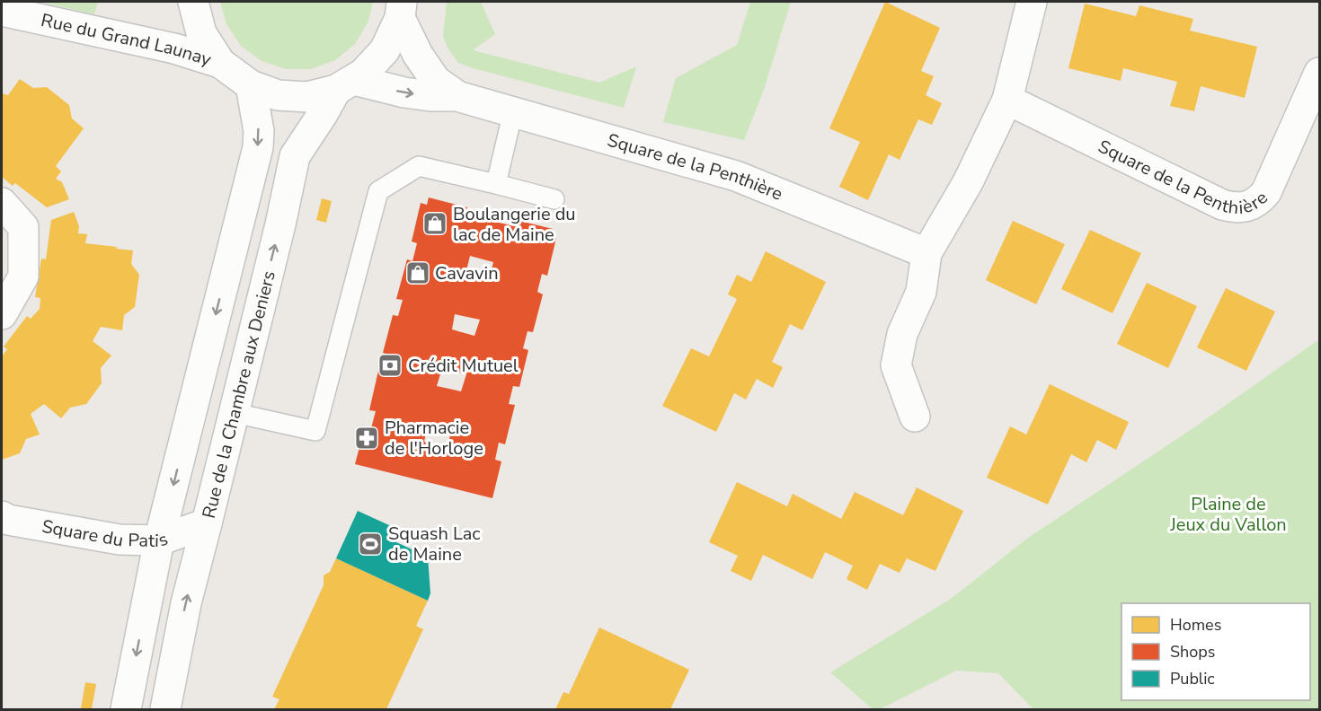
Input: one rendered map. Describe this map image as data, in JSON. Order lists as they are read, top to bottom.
{
  "streets": {
    "street": [
      "Rue du Grand Launay",
      "Square de la Penthière",
      "Rue de la Chambre aux Deniers",
      "Square du Patis"
    ]
  },
  "crossings": [
    ["Rue du Grand Launay", "Rue de la Chambre aux Deniers"],
    ["Square de la Penthière", "Rue de la Chambre aux Deniers"],
    ["Rue de la Chambre aux Deniers", "Square du Patis"]
  ],
  "parks": ["Plaine de Jeux du Vallon"],
  "places": {
    "shop": ["Boulangerie du lac de Maine", "Cavavin"],
    "bank": ["Crédit Mutuel"],
    "pharmacy": ["Pharmacie de l'Horloge"],
    "sports": ["Squash Lac de Maine"]
  },
  "legend": ["Homes", "Shops", "Public"]
}
